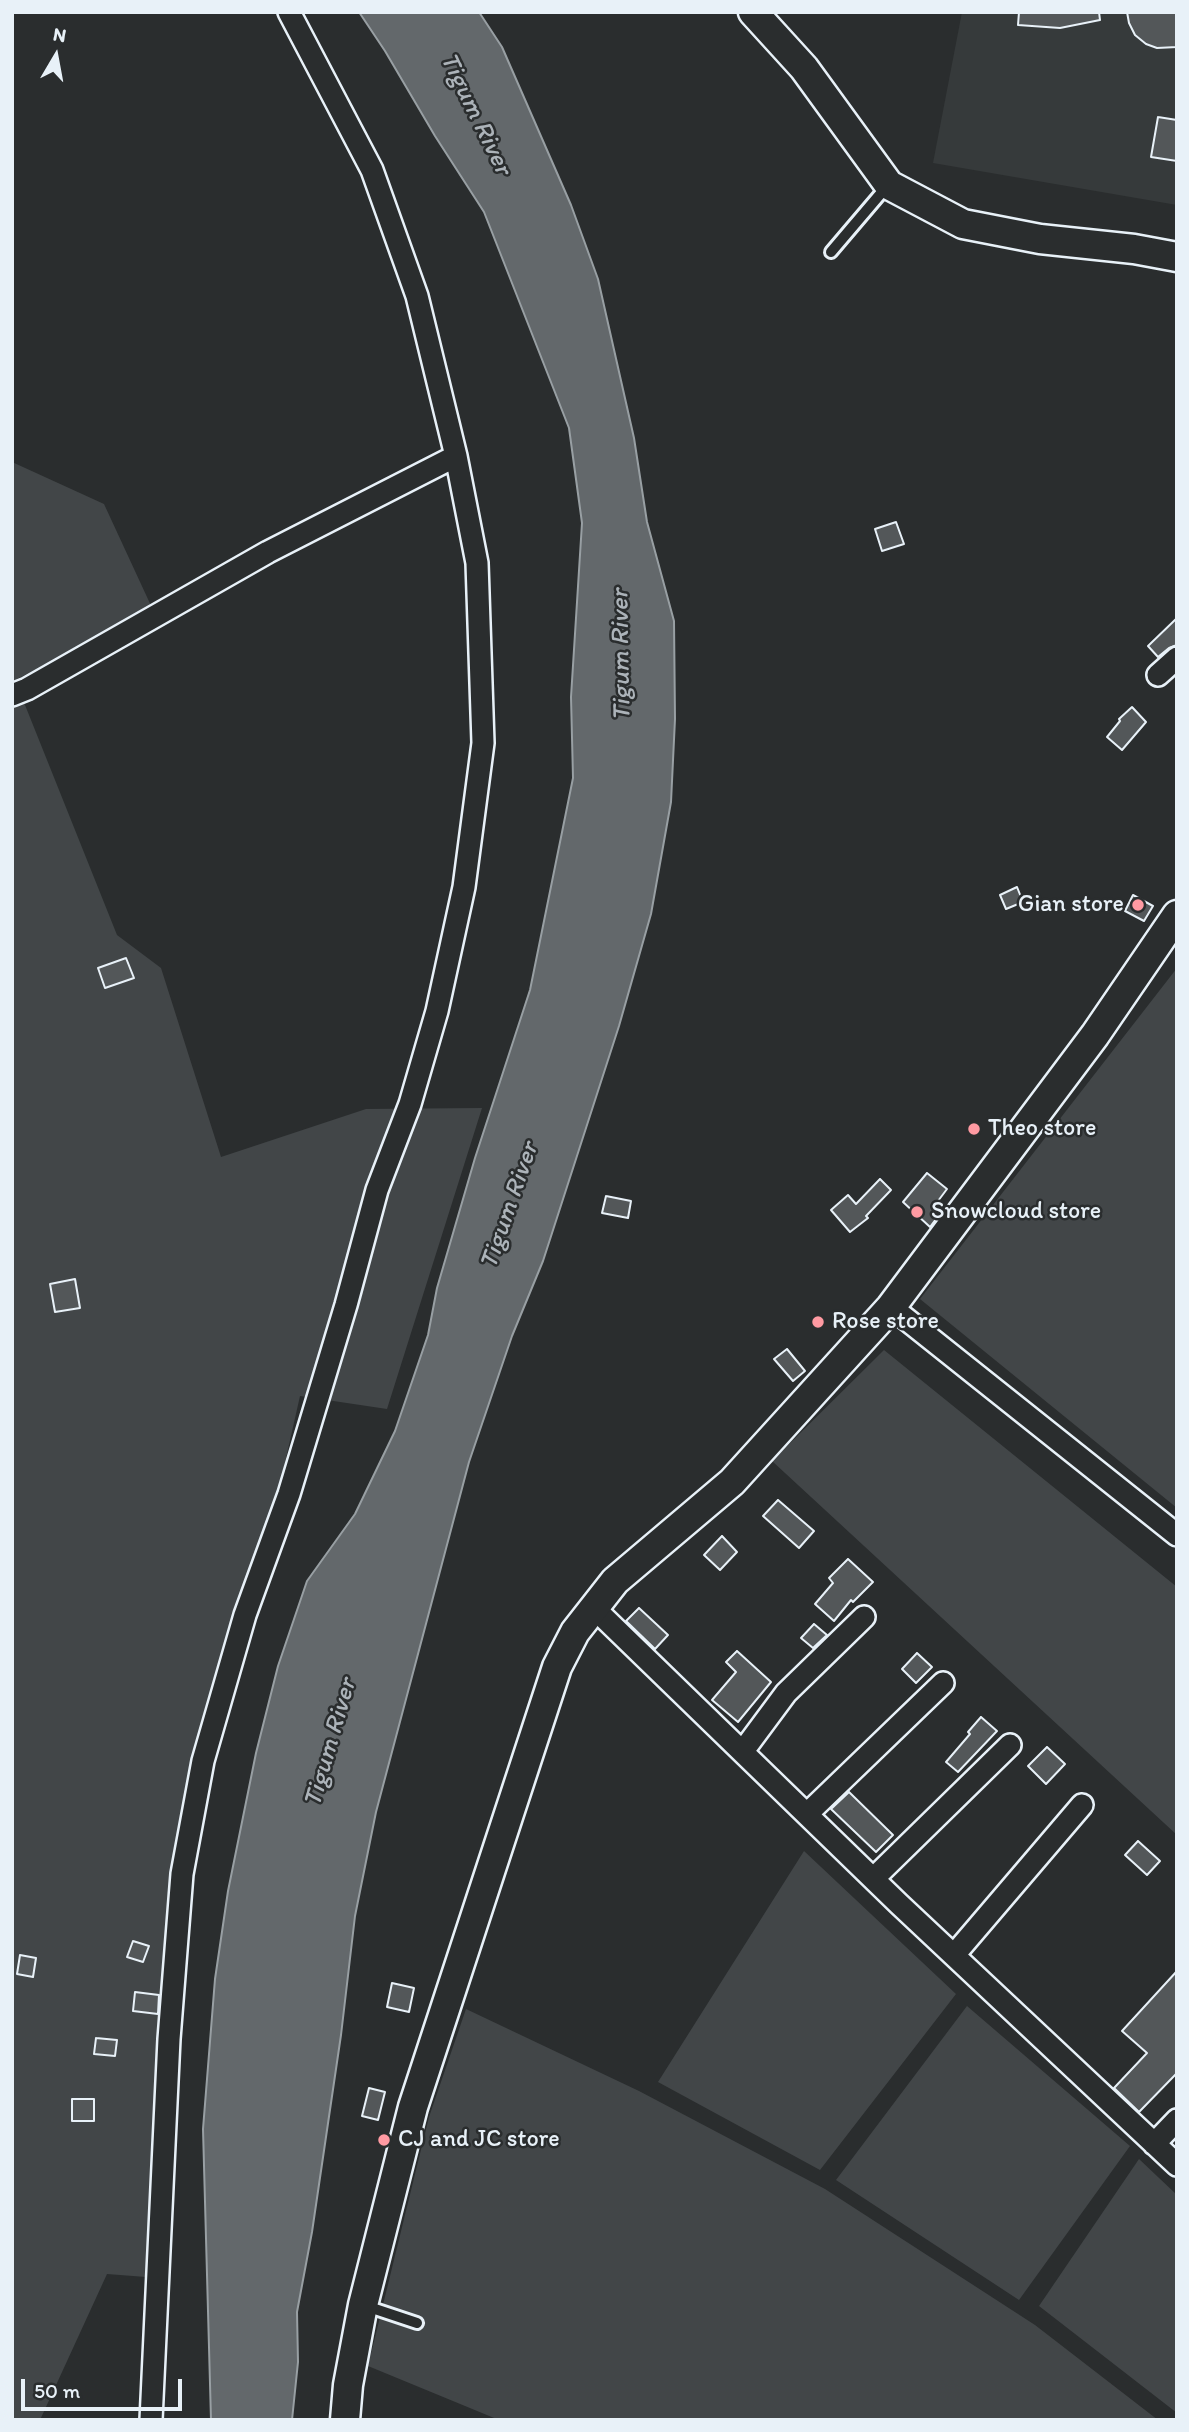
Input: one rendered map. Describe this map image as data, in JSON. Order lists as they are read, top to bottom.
{
  "water": ["Tigum River"],
  "places": [
    "Gian store",
    "Theo store",
    "Snowcloud store",
    "Rose store",
    "CJ and JC store"
  ],
  "scale_bar": "50 m",
  "north": "top"
}
